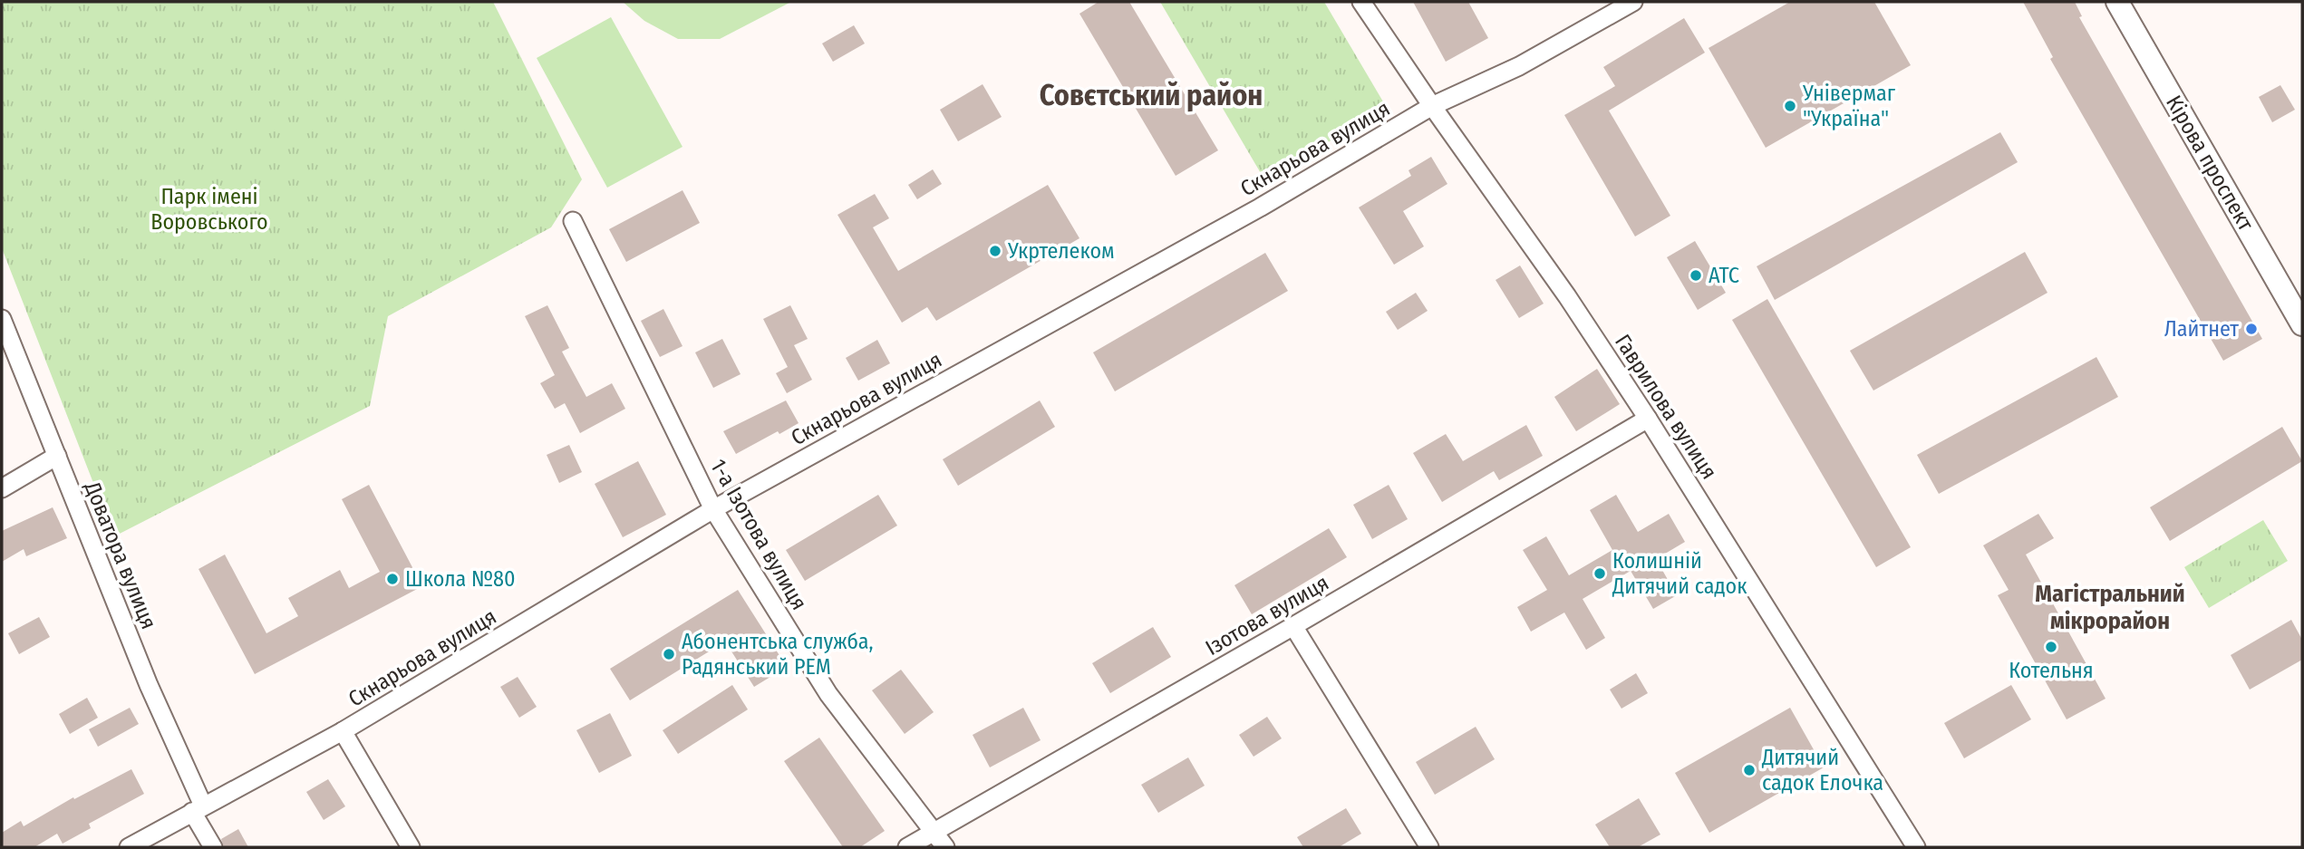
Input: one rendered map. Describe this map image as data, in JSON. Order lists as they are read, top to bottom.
{
  "streets": {
    "street": [
      "Скнарьова вулиця",
      "Кірова проспект",
      "Гаврилова вулиця",
      "1-а Ізотова вулиця",
      "Доватора вулиця",
      "Ізотова вулиця"
    ]
  },
  "crossings": [
    ["Скнарьова вулиця", "Гаврилова вулиця"],
    ["Скнарьова вулиця", "1-а Ізотова вулиця"],
    ["Скнарьова вулиця", "Доватора вулиця"],
    ["Гаврилова вулиця", "Ізотова вулиця"],
    ["1-а Ізотова вулиця", "Ізотова вулиця"]
  ],
  "districts": ["Совєтський район", "Магістральний мікрорайон"],
  "parks": ["Парк імені Воровського"],
  "places": [
    "Універмаг \"Україна\"",
    "Укртелеком",
    "АТС",
    "Лайтнет",
    "Колишній Дитячий садок",
    "Школа №80",
    "Котельня",
    "Абонентська служба, Радянський РЕМ",
    "Дитячий садок Елочка"
  ]
}
